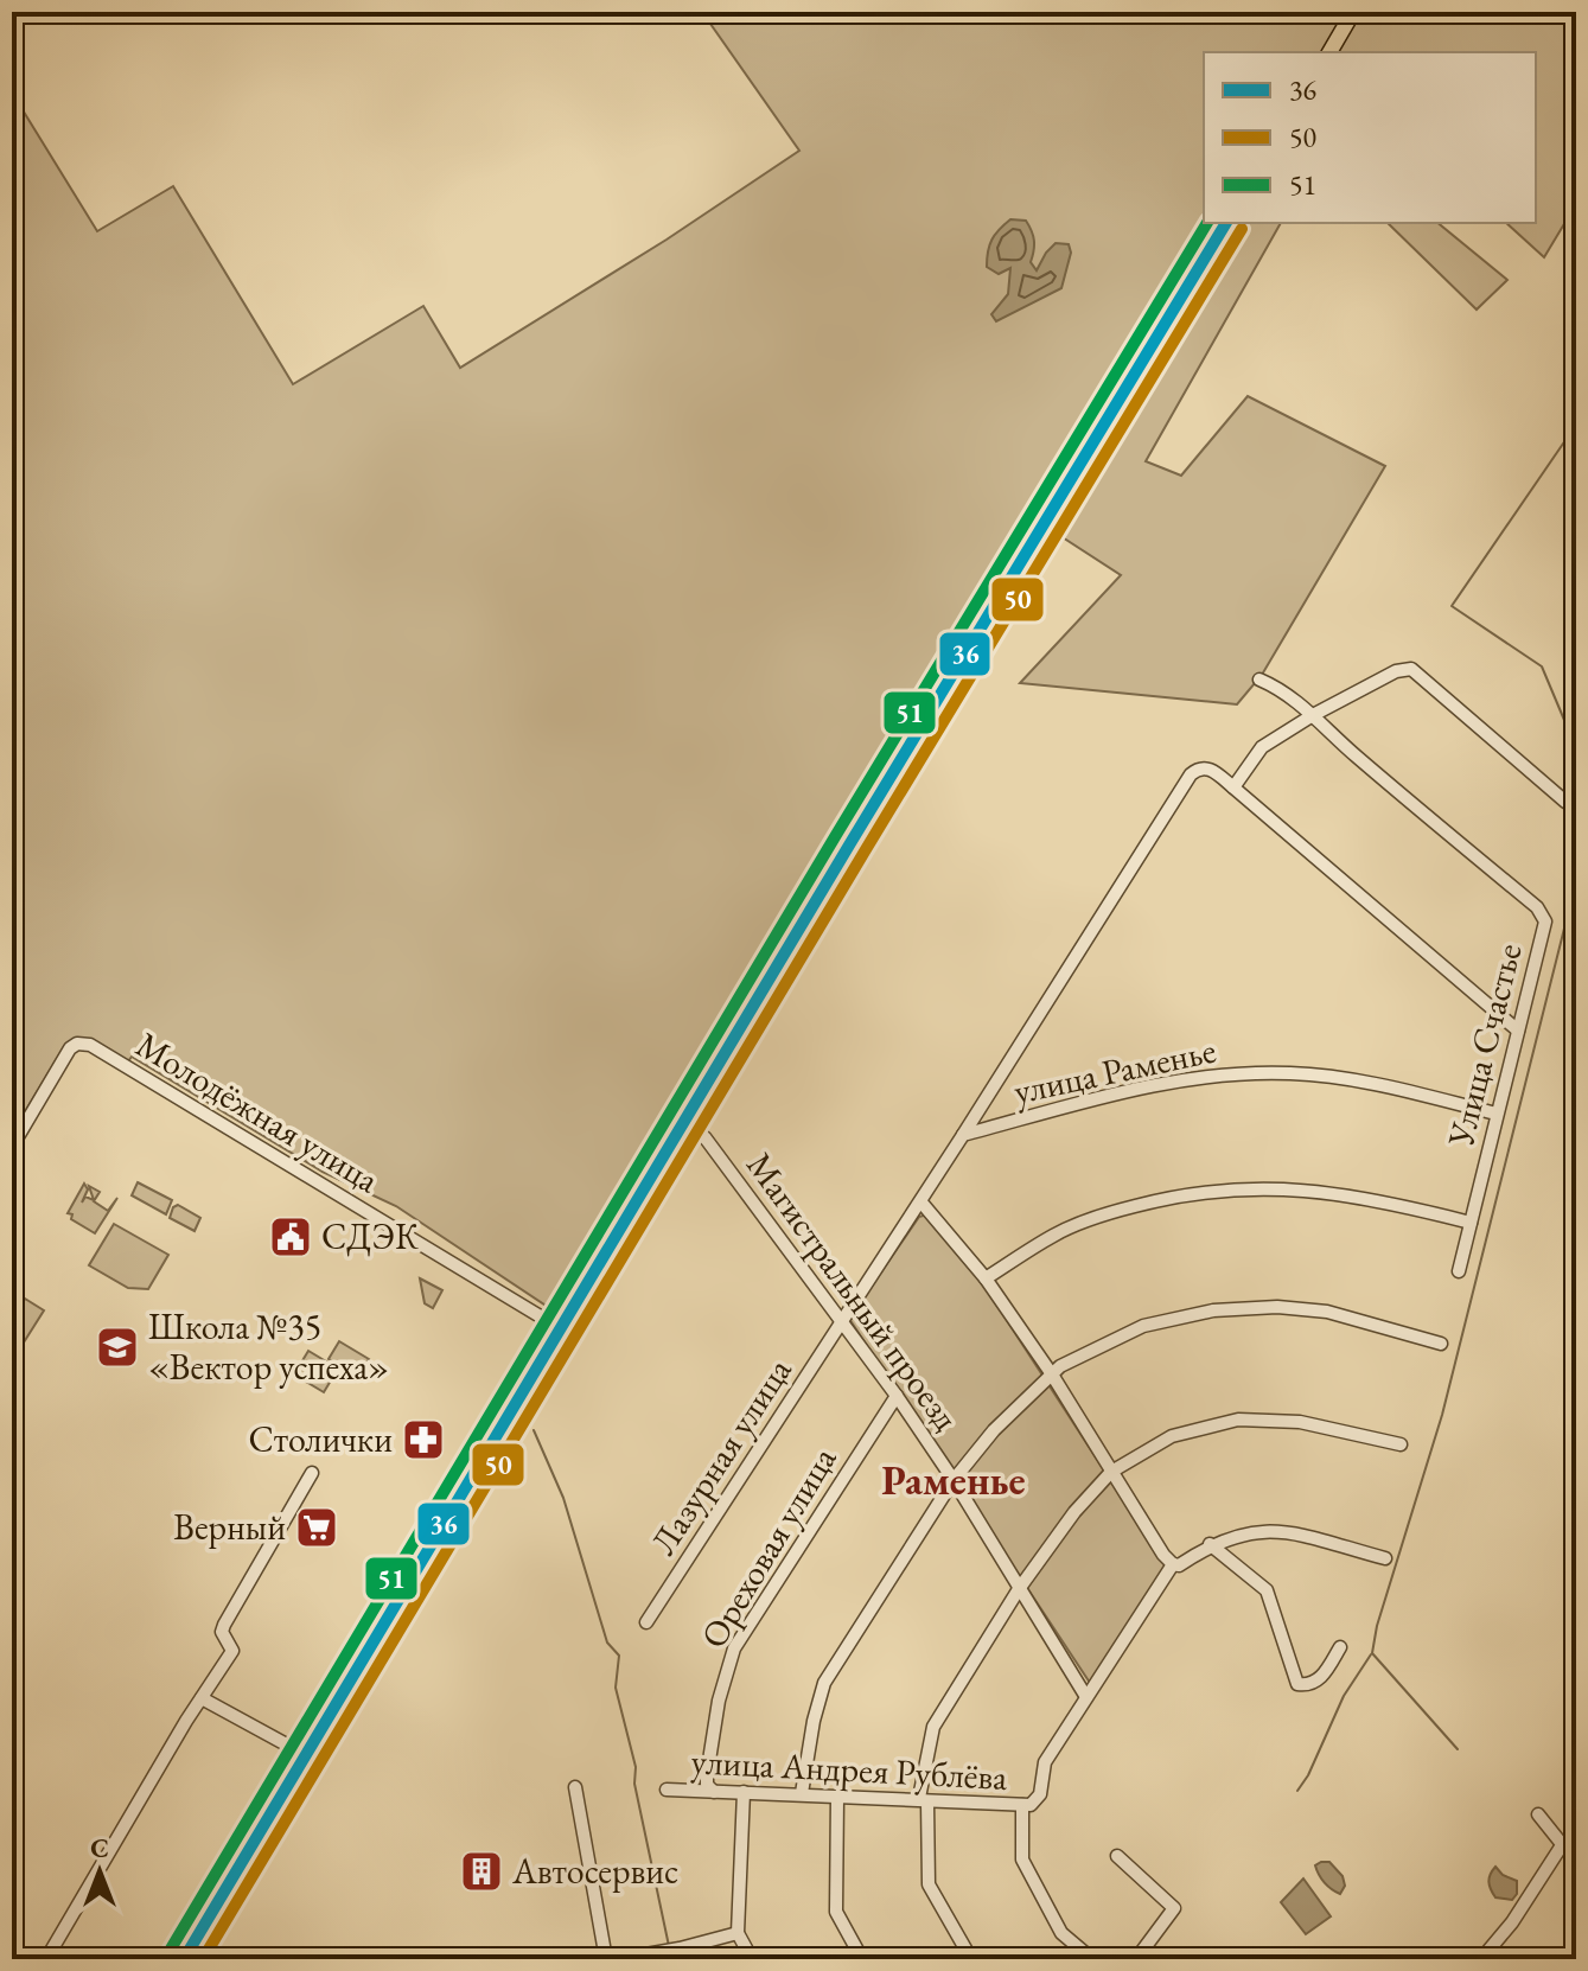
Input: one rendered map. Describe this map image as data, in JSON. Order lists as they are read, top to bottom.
{
  "streets": {
    "street": [
      "Улица Счастье",
      "улица Раменье",
      "Молодёжная улица",
      "Магистральный проезд",
      "Лазурная улица",
      "Ореховая улица",
      "улица Андрея Рублёва"
    ]
  },
  "crossings": [
    ["Улица Счастье", "улица Раменье"],
    ["Магистральный проезд", "Лазурная улица"],
    ["Магистральный проезд", "Ореховая улица"],
    ["Ореховая улица", "улица Андрея Рублёва"]
  ],
  "districts": ["Раменье"],
  "places": {
    "public building": ["СДЭК"],
    "school or university": ["Школа №35 «Вектор успеха»"],
    "pharmacy": ["Столички"],
    "supermarket": ["Верный"],
    "building": ["Автосервис"]
  },
  "lines": ["transit line 36", "transit line 51", "transit line 50"],
  "legend": ["36", "50", "51"],
  "north": "top"
}
